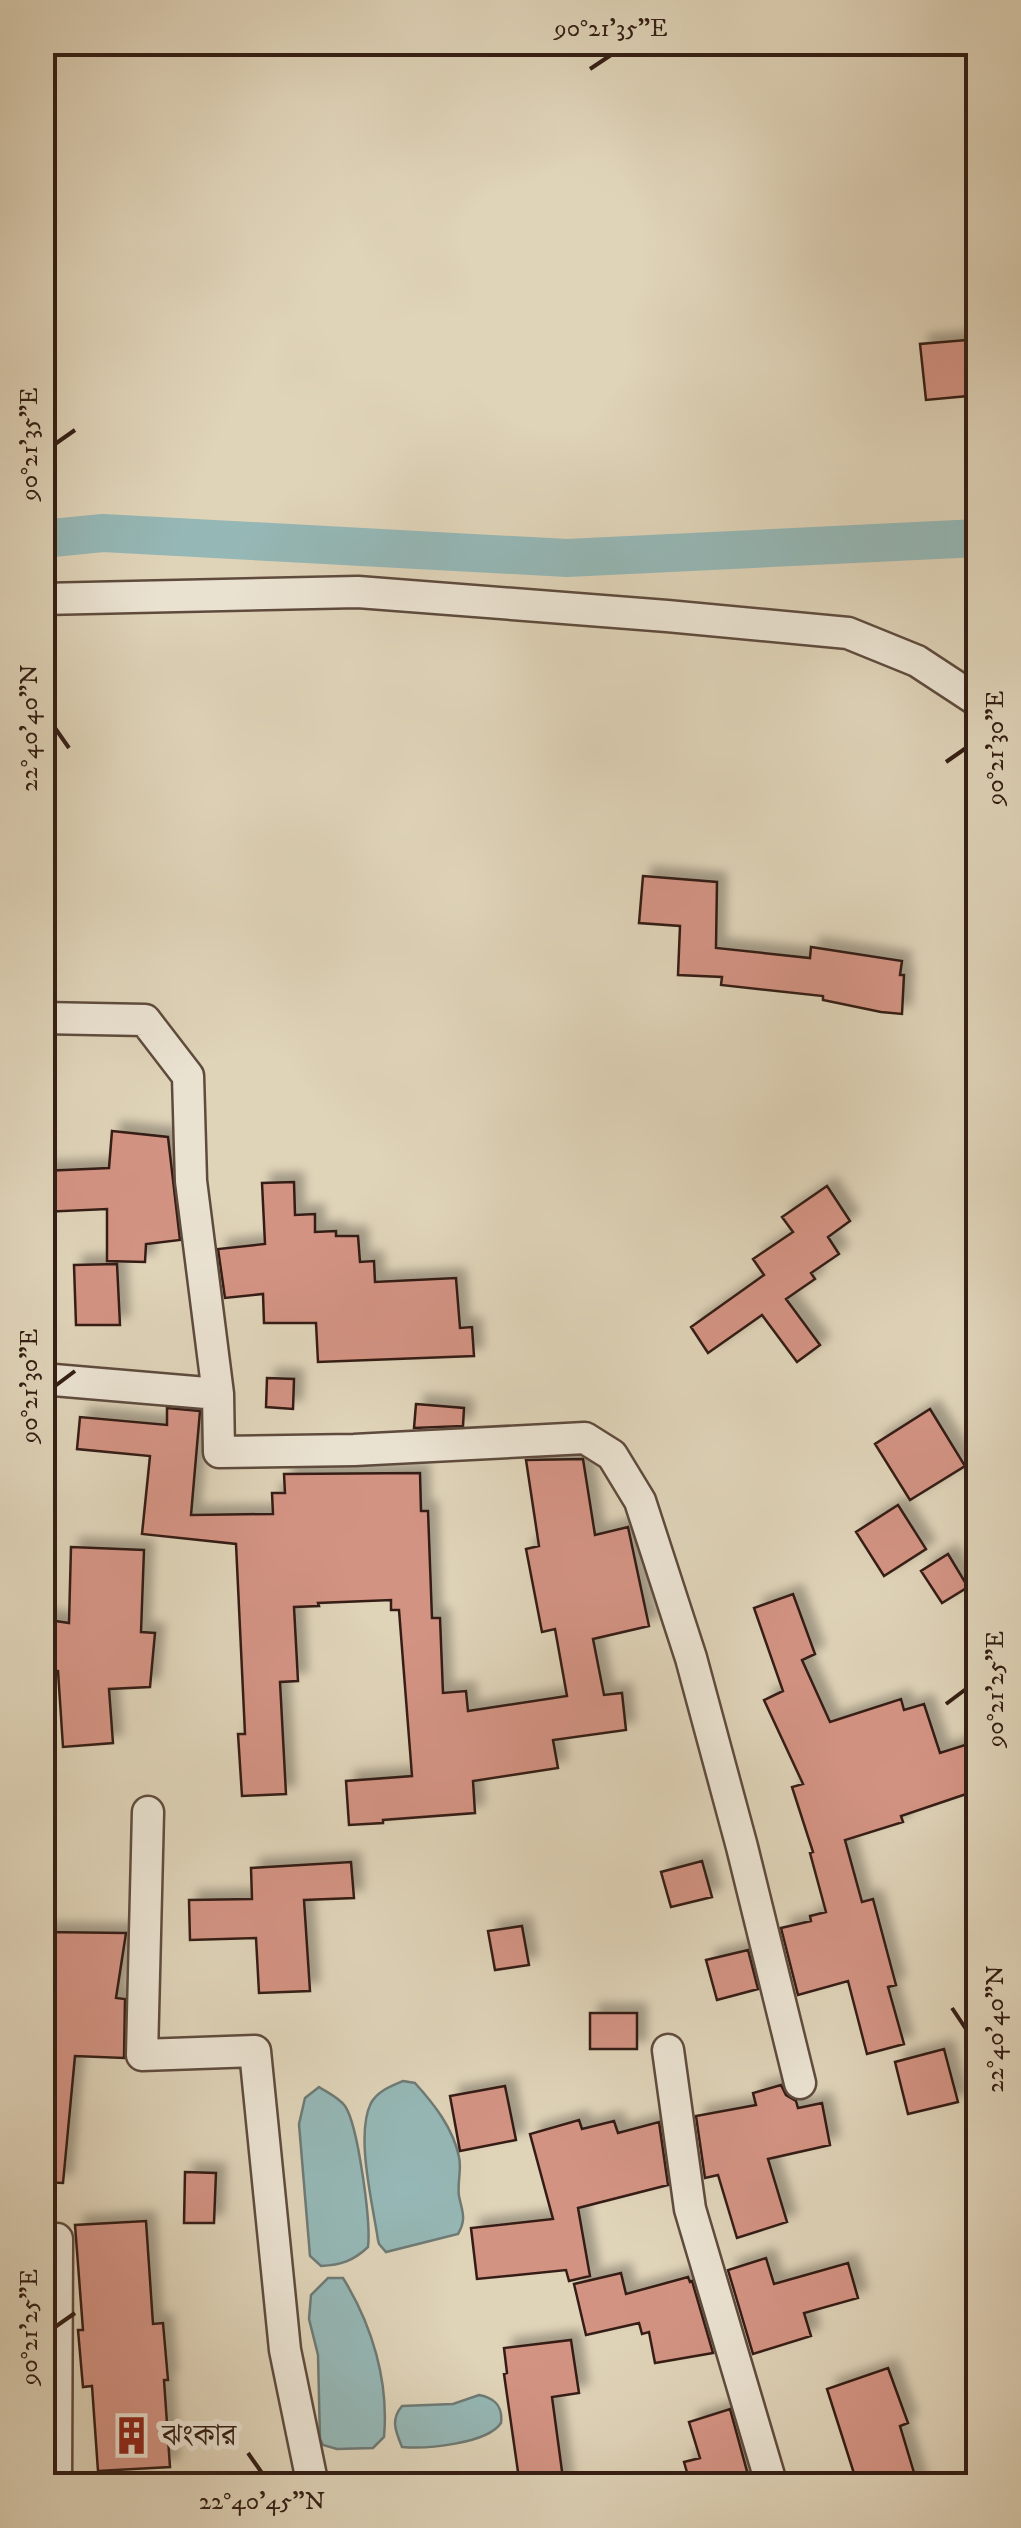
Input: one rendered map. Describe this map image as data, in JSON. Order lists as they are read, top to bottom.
{
  "places": {
    "building": ["ঝংকার"]
  },
  "coordinates": [
    "90°21'35\"E",
    "22°40'40\"N",
    "90°21'30\"E",
    "90°21'25\"E",
    "22°40'45\"N"
  ]
}
